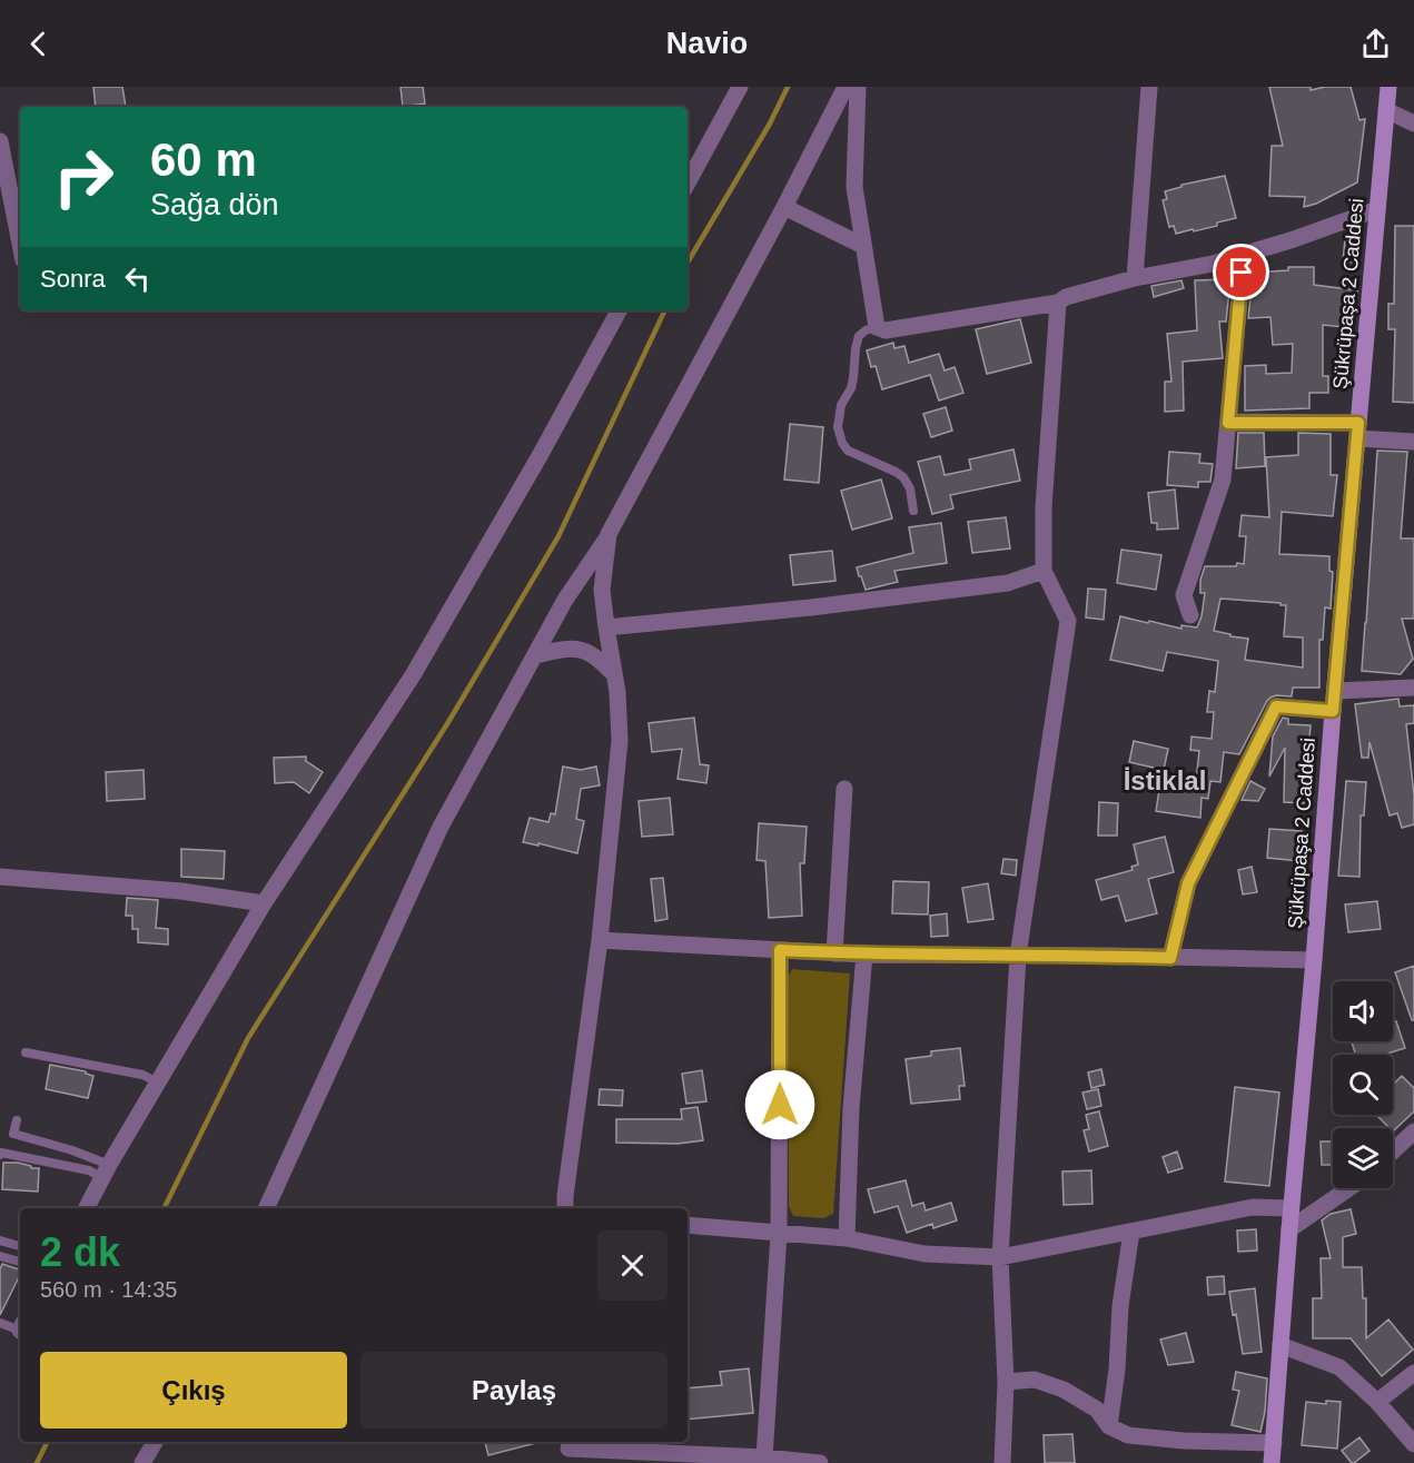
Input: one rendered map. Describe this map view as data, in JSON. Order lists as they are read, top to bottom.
{
  "streets": {
    "main road": ["Şükrüpaşa 2 Caddesi"]
  },
  "districts": ["İstiklal"],
  "page": {
    "header": "Navio",
    "turn": ["60 m", "Sağa dön"],
    "then": "Sonra",
    "heading": ["2 dk", "560 m · 14:35"],
    "buttons": ["Çıkış", "Paylaş"]
  }
}
